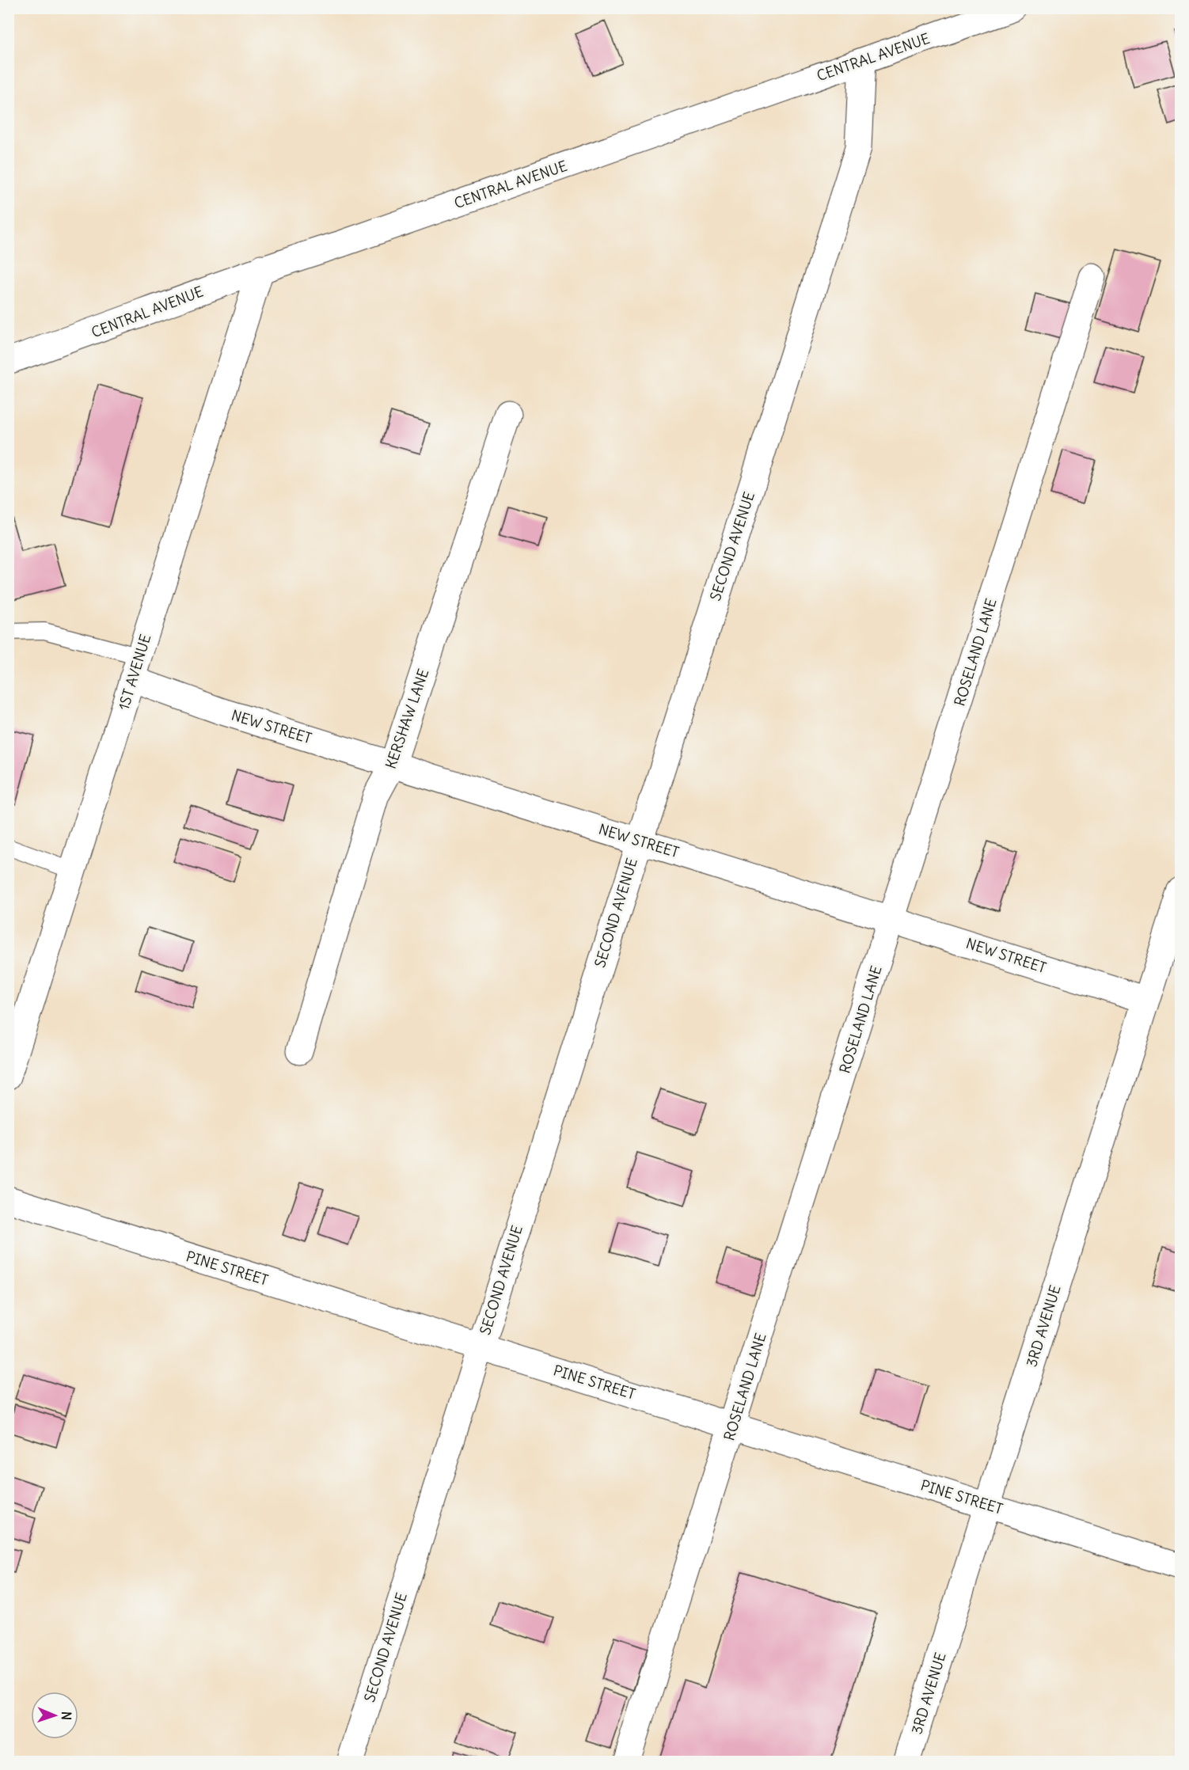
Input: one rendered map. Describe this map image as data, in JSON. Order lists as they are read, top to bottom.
{
  "streets": {
    "street": [
      "CENTRAL AVENUE",
      "SECOND AVENUE",
      "ROSELAND LANE",
      "1ST AVENUE",
      "KERSHAW LANE",
      "NEW STREET",
      "PINE STREET",
      "3RD AVENUE"
    ]
  },
  "crossings": [
    ["CENTRAL AVENUE", "SECOND AVENUE"],
    ["CENTRAL AVENUE", "1ST AVENUE"],
    ["SECOND AVENUE", "NEW STREET"],
    ["SECOND AVENUE", "PINE STREET"],
    ["ROSELAND LANE", "NEW STREET"],
    ["ROSELAND LANE", "PINE STREET"],
    ["1ST AVENUE", "NEW STREET"],
    ["KERSHAW LANE", "NEW STREET"],
    ["NEW STREET", "3RD AVENUE"],
    ["PINE STREET", "3RD AVENUE"]
  ],
  "north": "right"
}
